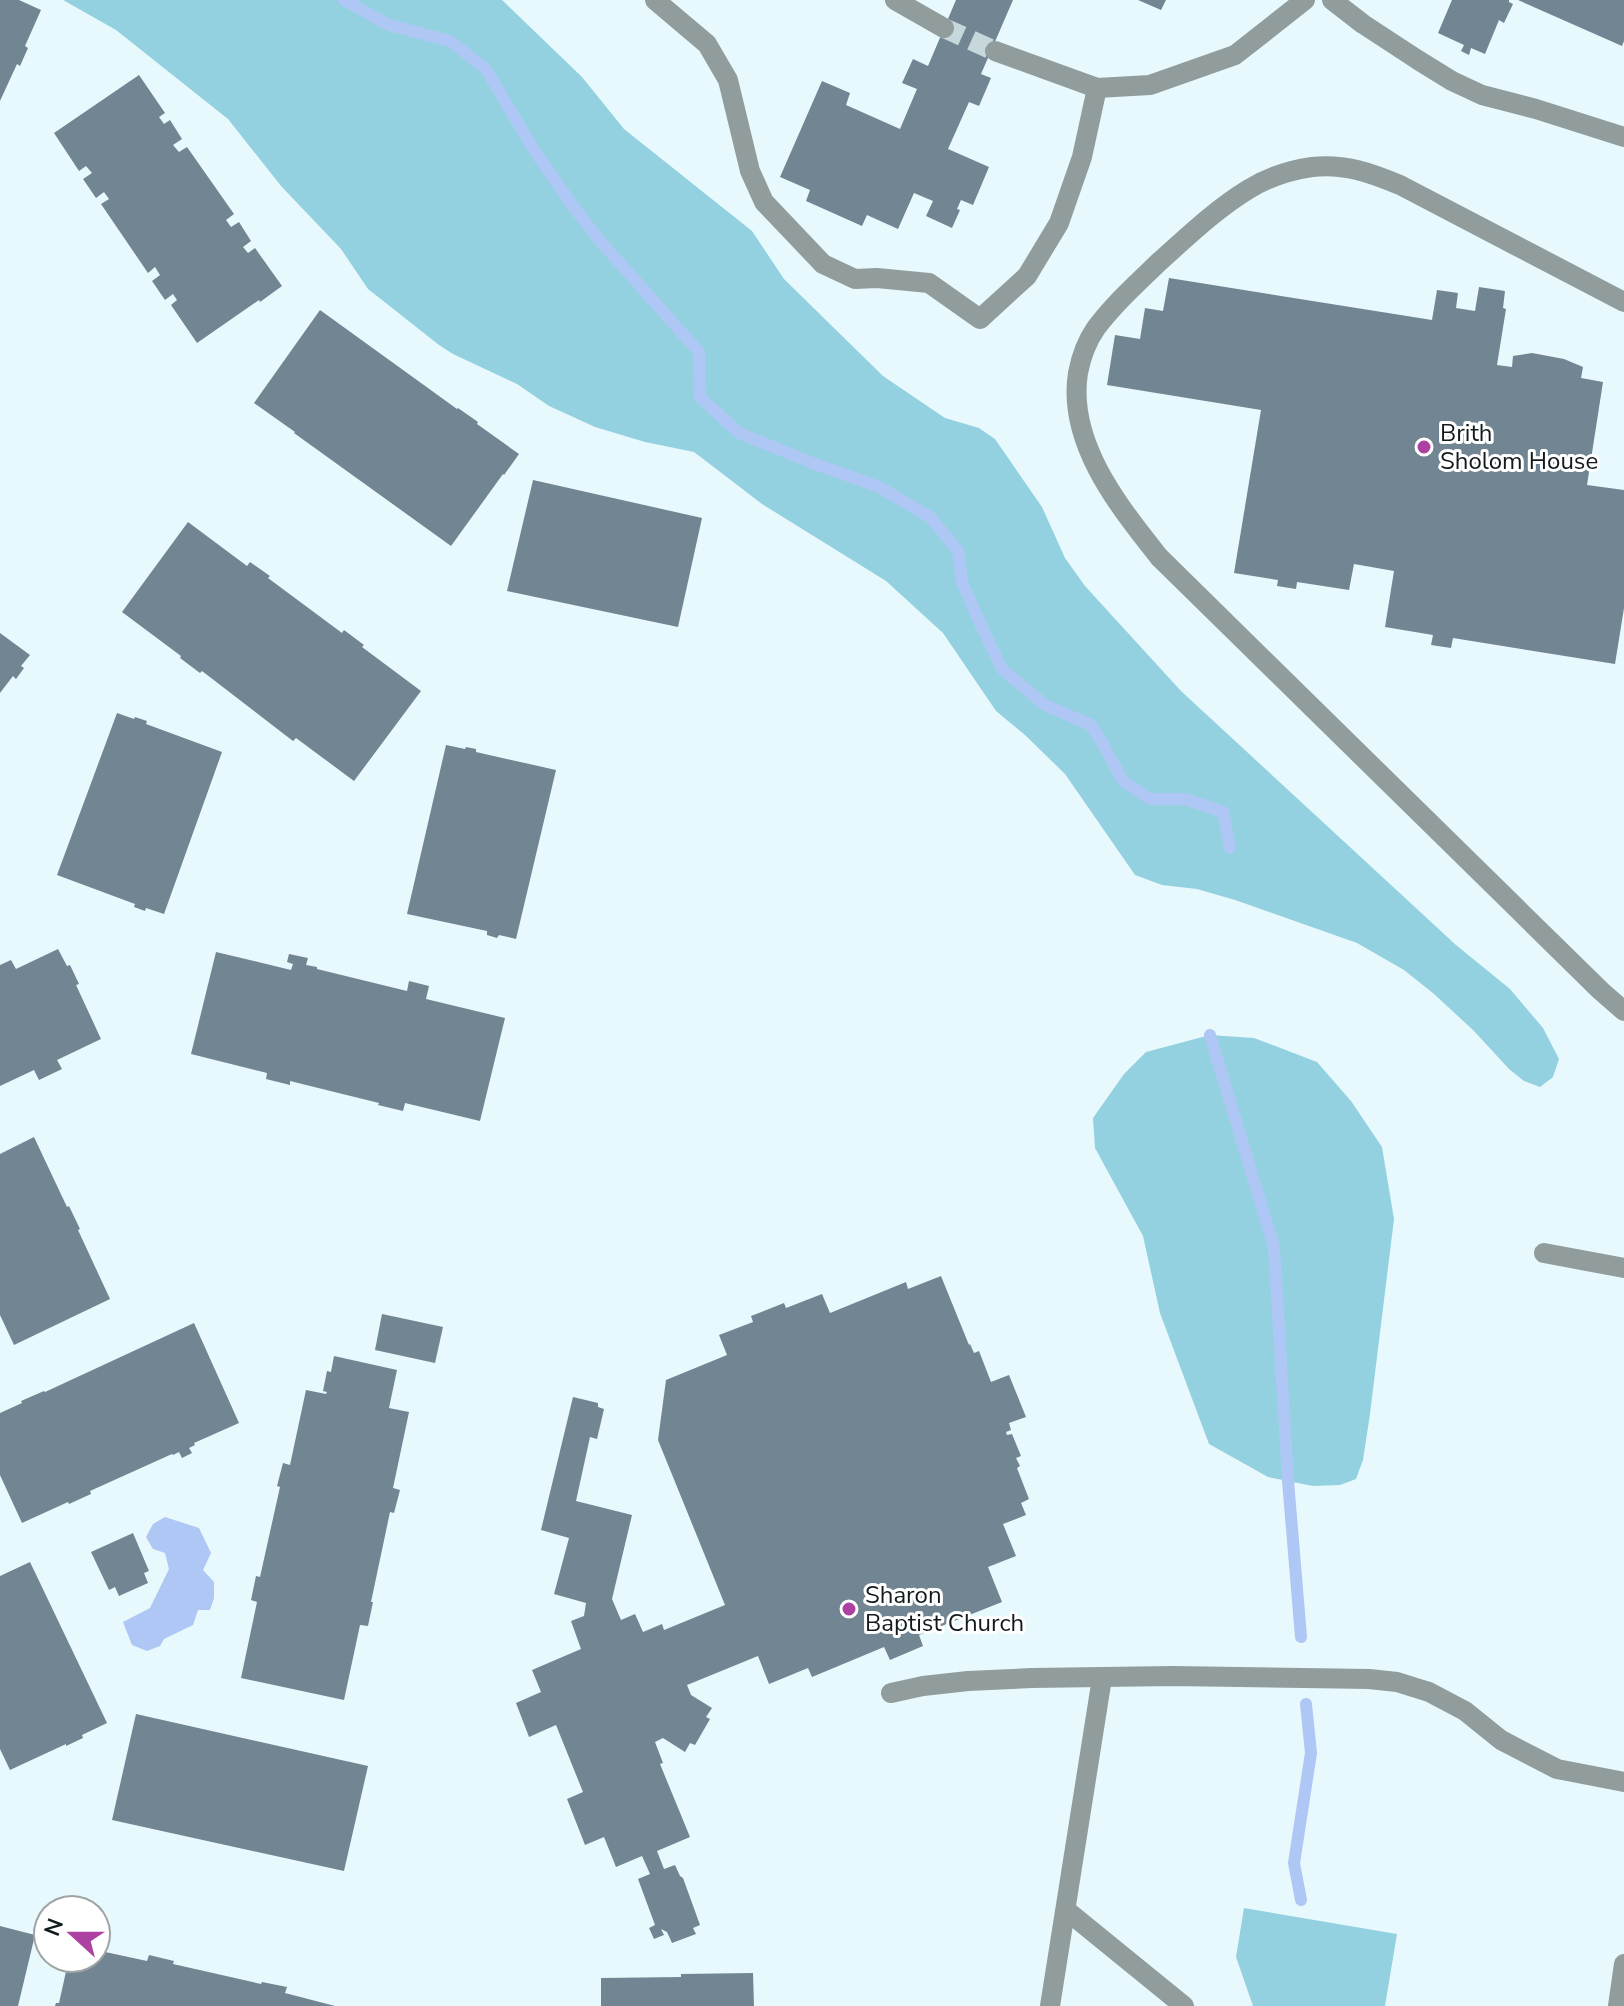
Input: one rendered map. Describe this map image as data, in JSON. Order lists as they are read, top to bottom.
{
  "places": ["Brith Sholom House", "Sharon Baptist Church"],
  "north": "left"
}
